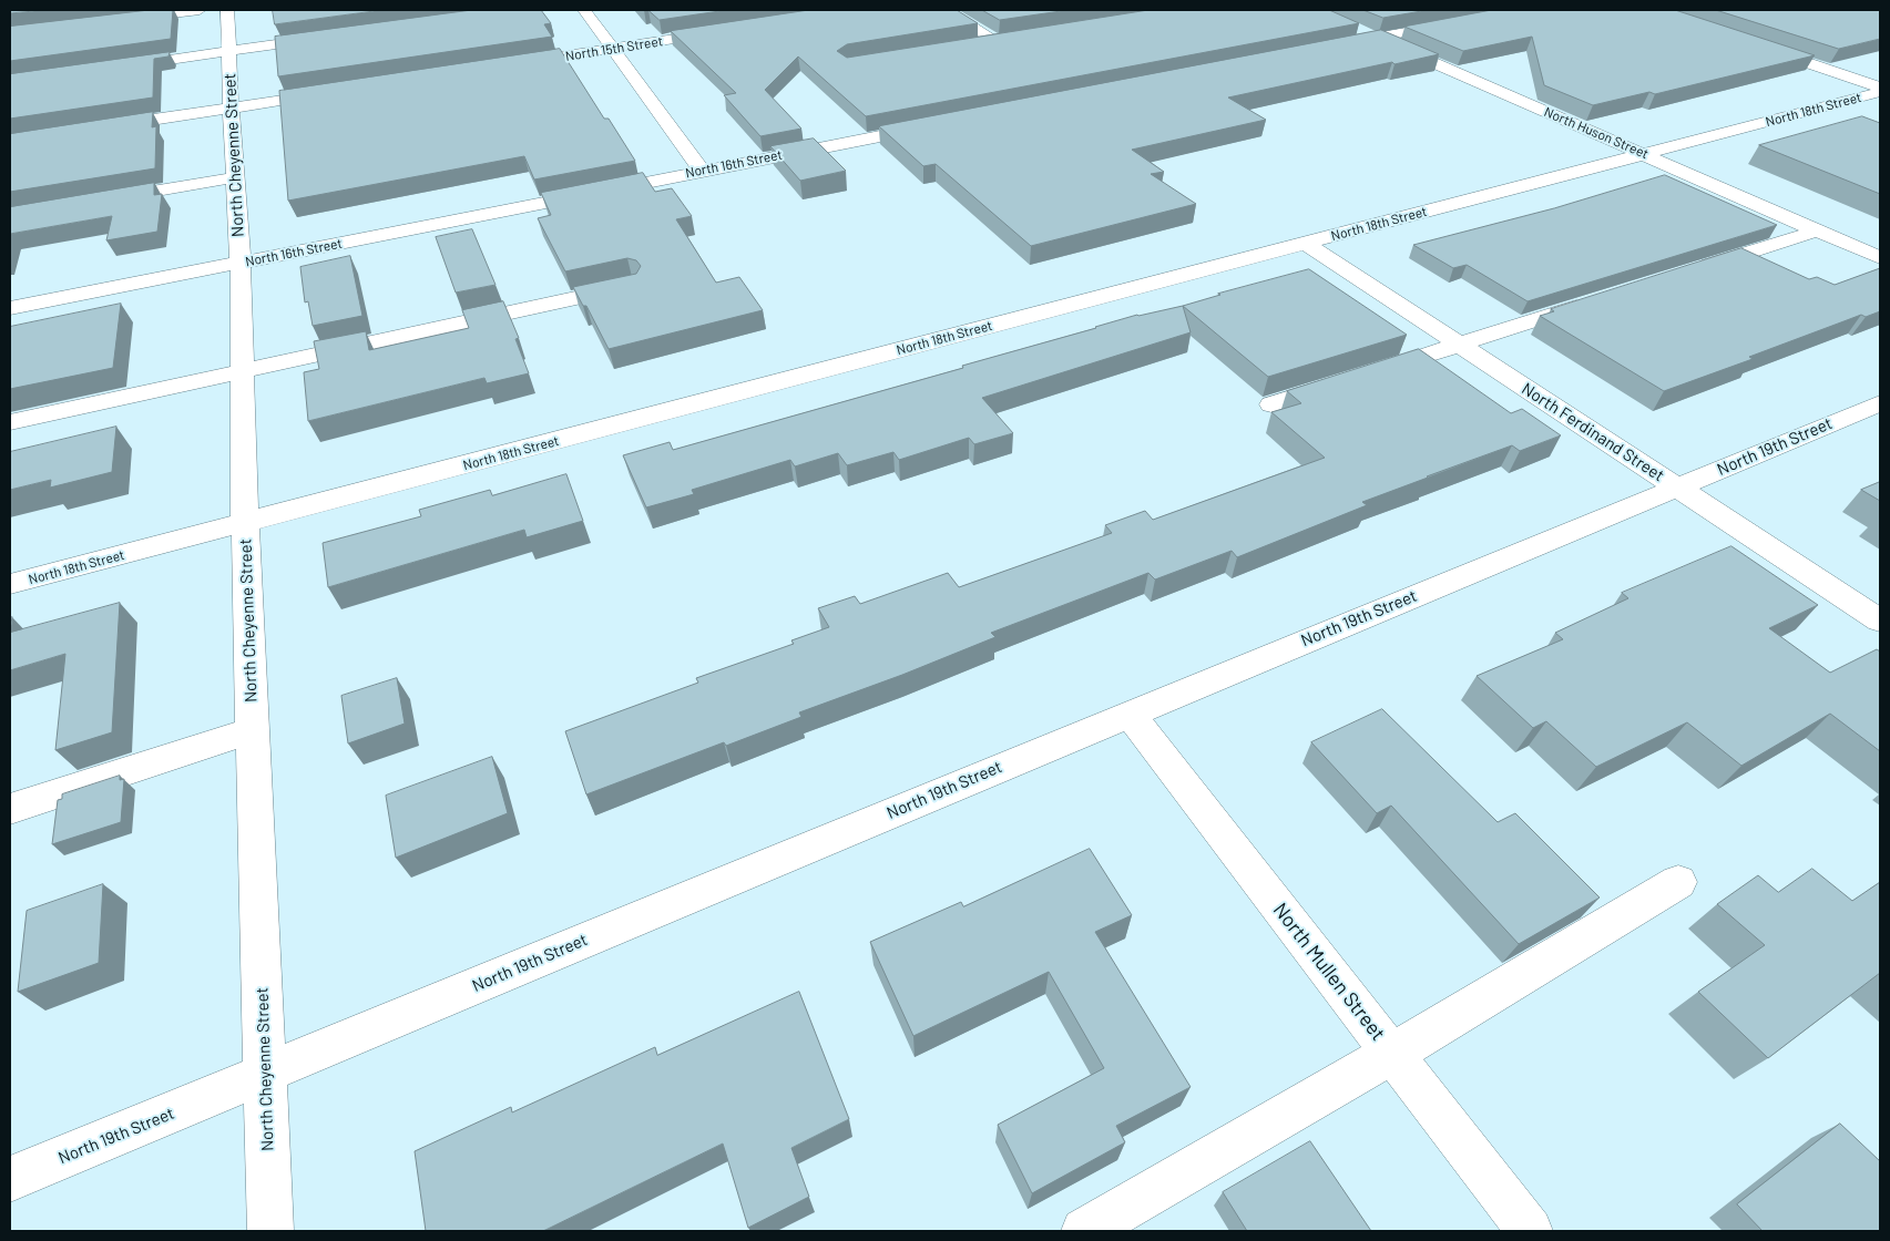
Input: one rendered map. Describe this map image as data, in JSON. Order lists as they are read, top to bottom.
{
  "streets": {
    "street": [
      "North 15th Street",
      "North 18th Street",
      "North Huson Street",
      "North Cheyenne Street",
      "North 16th Street",
      "North Ferdinand Street",
      "North 19th Street",
      "North Mullen Street"
    ]
  },
  "crossings": [
    ["North 18th Street", "North Huson Street"],
    ["North 18th Street", "North Cheyenne Street"],
    ["North 18th Street", "North Ferdinand Street"],
    ["North Cheyenne Street", "North 16th Street"],
    ["North Cheyenne Street", "North 19th Street"],
    ["North Ferdinand Street", "North 19th Street"],
    ["North 19th Street", "North Mullen Street"]
  ]
}
